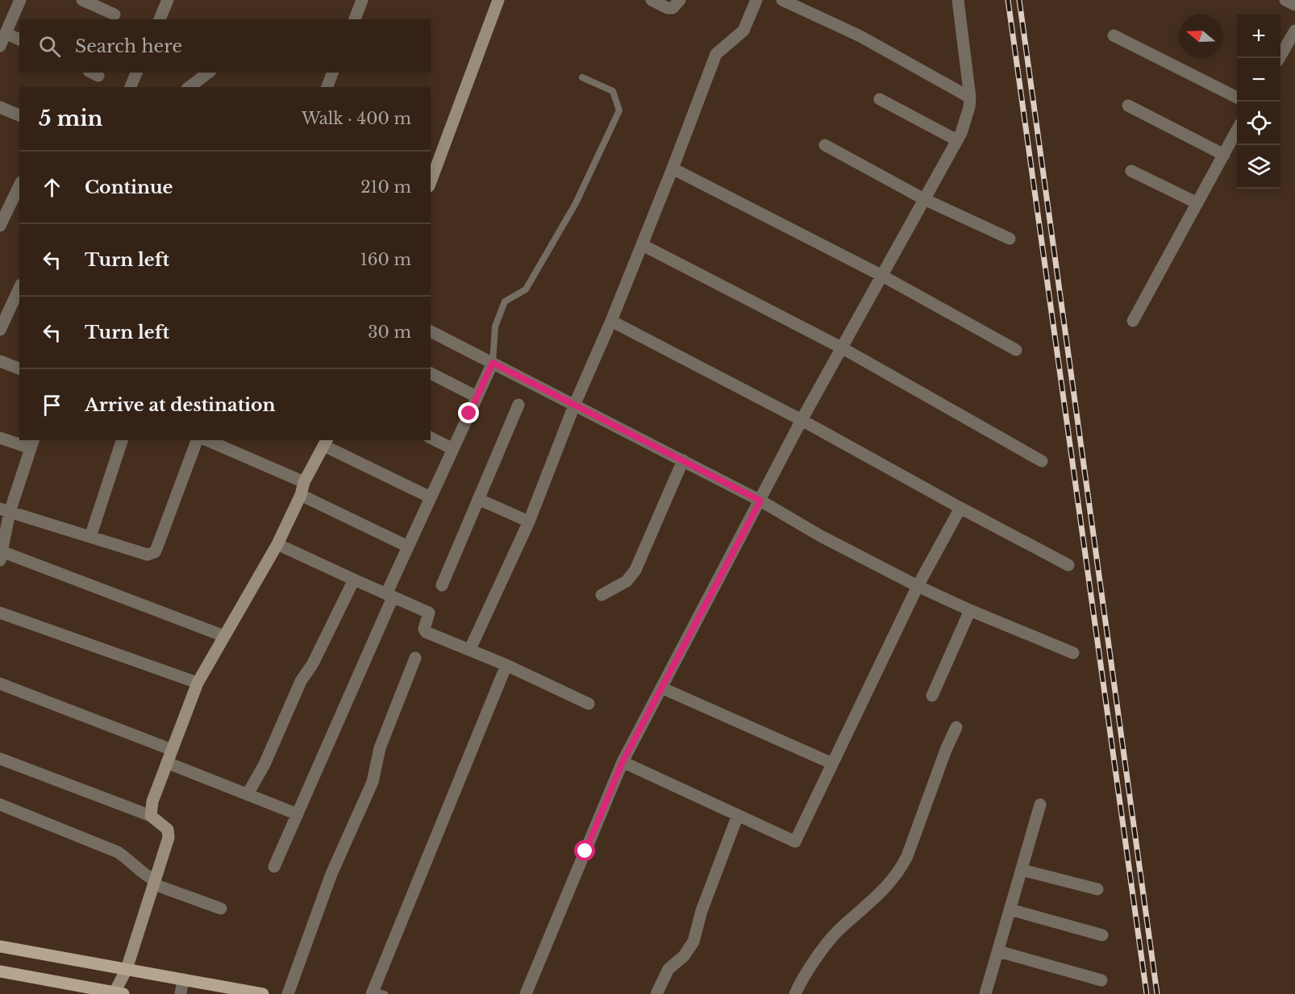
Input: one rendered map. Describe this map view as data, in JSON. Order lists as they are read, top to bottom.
{
  "north": "left",
  "page": {
    "map_buttons": ["+", "−"],
    "search": "Search here",
    "heading": ["5 min", "Walk · 400 m"],
    "list": [
      ["Continue", "210 m"],
      ["Turn left", "160 m"],
      ["Turn left", "30 m"],
      "Arrive at destination"
    ]
  }
}
